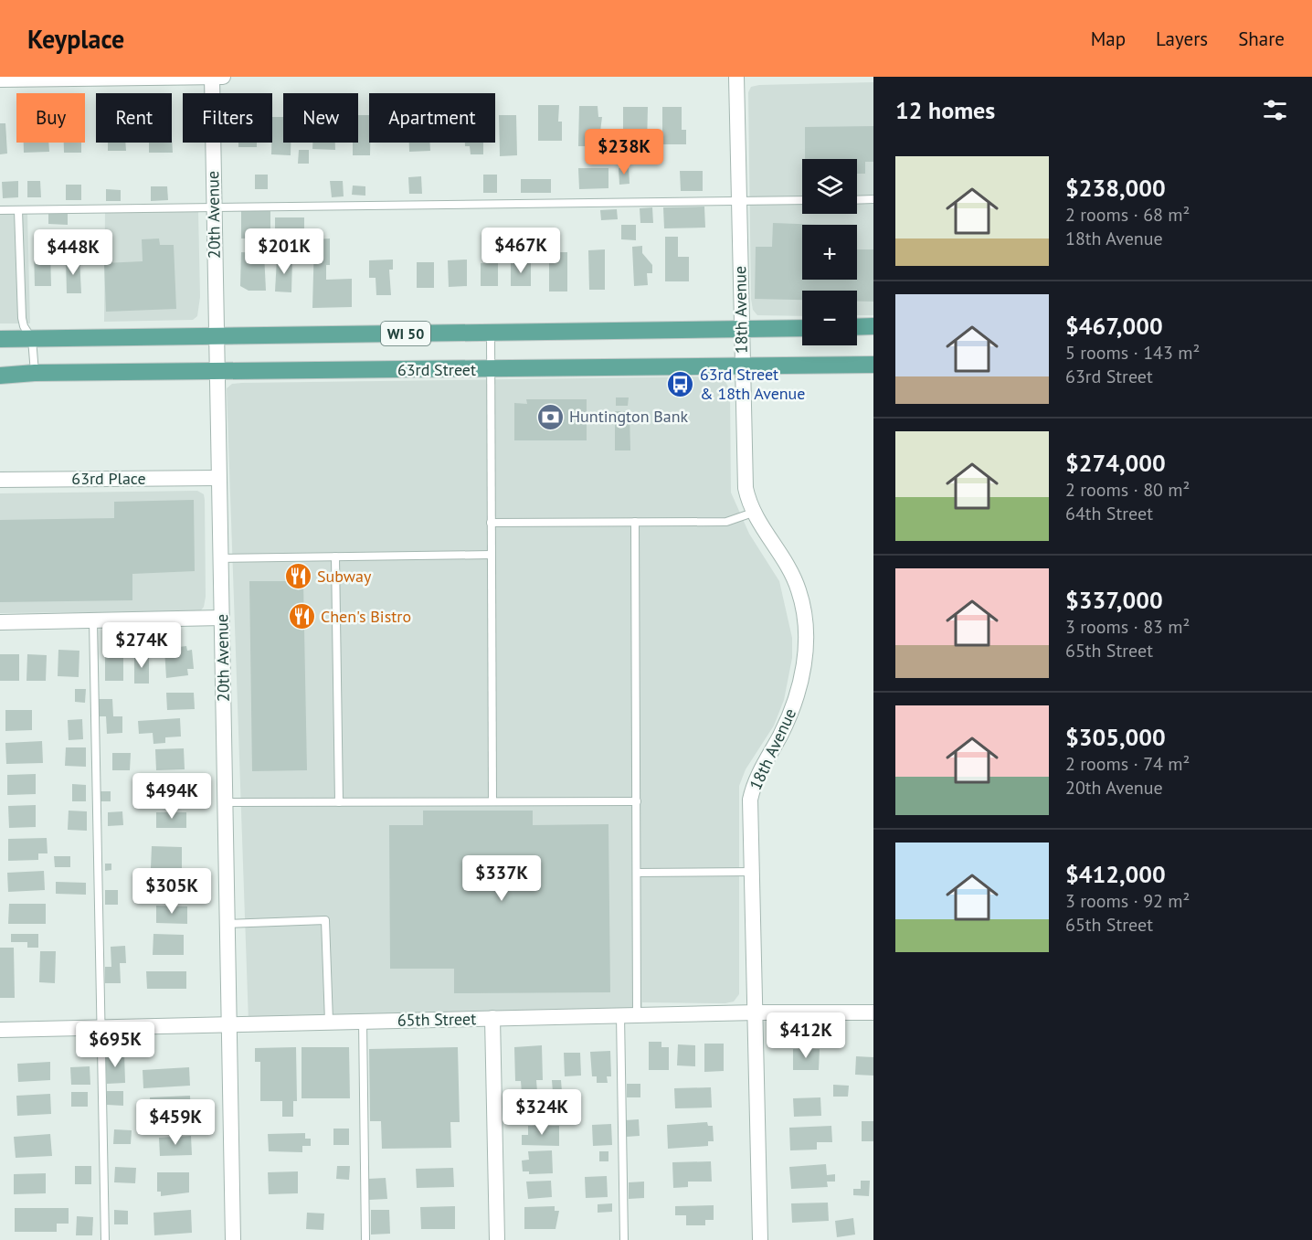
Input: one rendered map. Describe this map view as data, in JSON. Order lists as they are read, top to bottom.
{
  "streets": {
    "main road": ["WI 50", "63rd Street"],
    "street": [
      "20th Avenue",
      "18th Avenue",
      "63rd Place",
      "65th Street"
    ]
  },
  "crossings": [
    ["20th Avenue", "WI 50"],
    ["20th Avenue", "63rd Street"],
    ["20th Avenue", "63rd Place"],
    ["20th Avenue", "65th Street"],
    ["18th Avenue", "WI 50"],
    ["18th Avenue", "63rd Street"],
    ["18th Avenue", "65th Street"]
  ],
  "places": {
    "bus stop": ["63rd Street & 18th Avenue"],
    "bank": ["Huntington Bank"],
    "restaurant": ["Subway", "Chen's Bistro"]
  },
  "page": {
    "header": "Keyplace",
    "nav": ["Map", "Layers", "Share"],
    "heading": "12 homes",
    "chip": [
      "Buy",
      "Rent",
      "Filters",
      "New",
      "Apartment"
    ],
    "price": [
      "$238K",
      "$467K",
      "$201K",
      "$448K",
      "$274K",
      "$494K",
      "$337K",
      "$305K",
      "$412K",
      "$695K",
      "$324K",
      "$459K"
    ],
    "list": [
      {
        "name": "$238,000",
        "note": "2 rooms · 68 m² · 18th Avenue"
      },
      {
        "name": "$467,000",
        "note": "5 rooms · 143 m² · 63rd Street"
      },
      {
        "name": "$274,000",
        "note": "2 rooms · 80 m² · 64th Street"
      },
      {
        "name": "$337,000",
        "note": "3 rooms · 83 m² · 65th Street"
      },
      {
        "name": "$305,000",
        "note": "2 rooms · 74 m² · 20th Avenue"
      },
      {
        "name": "$412,000",
        "note": "3 rooms · 92 m² · 65th Street"
      }
    ],
    "map_buttons": ["+", "−"]
  }
}
